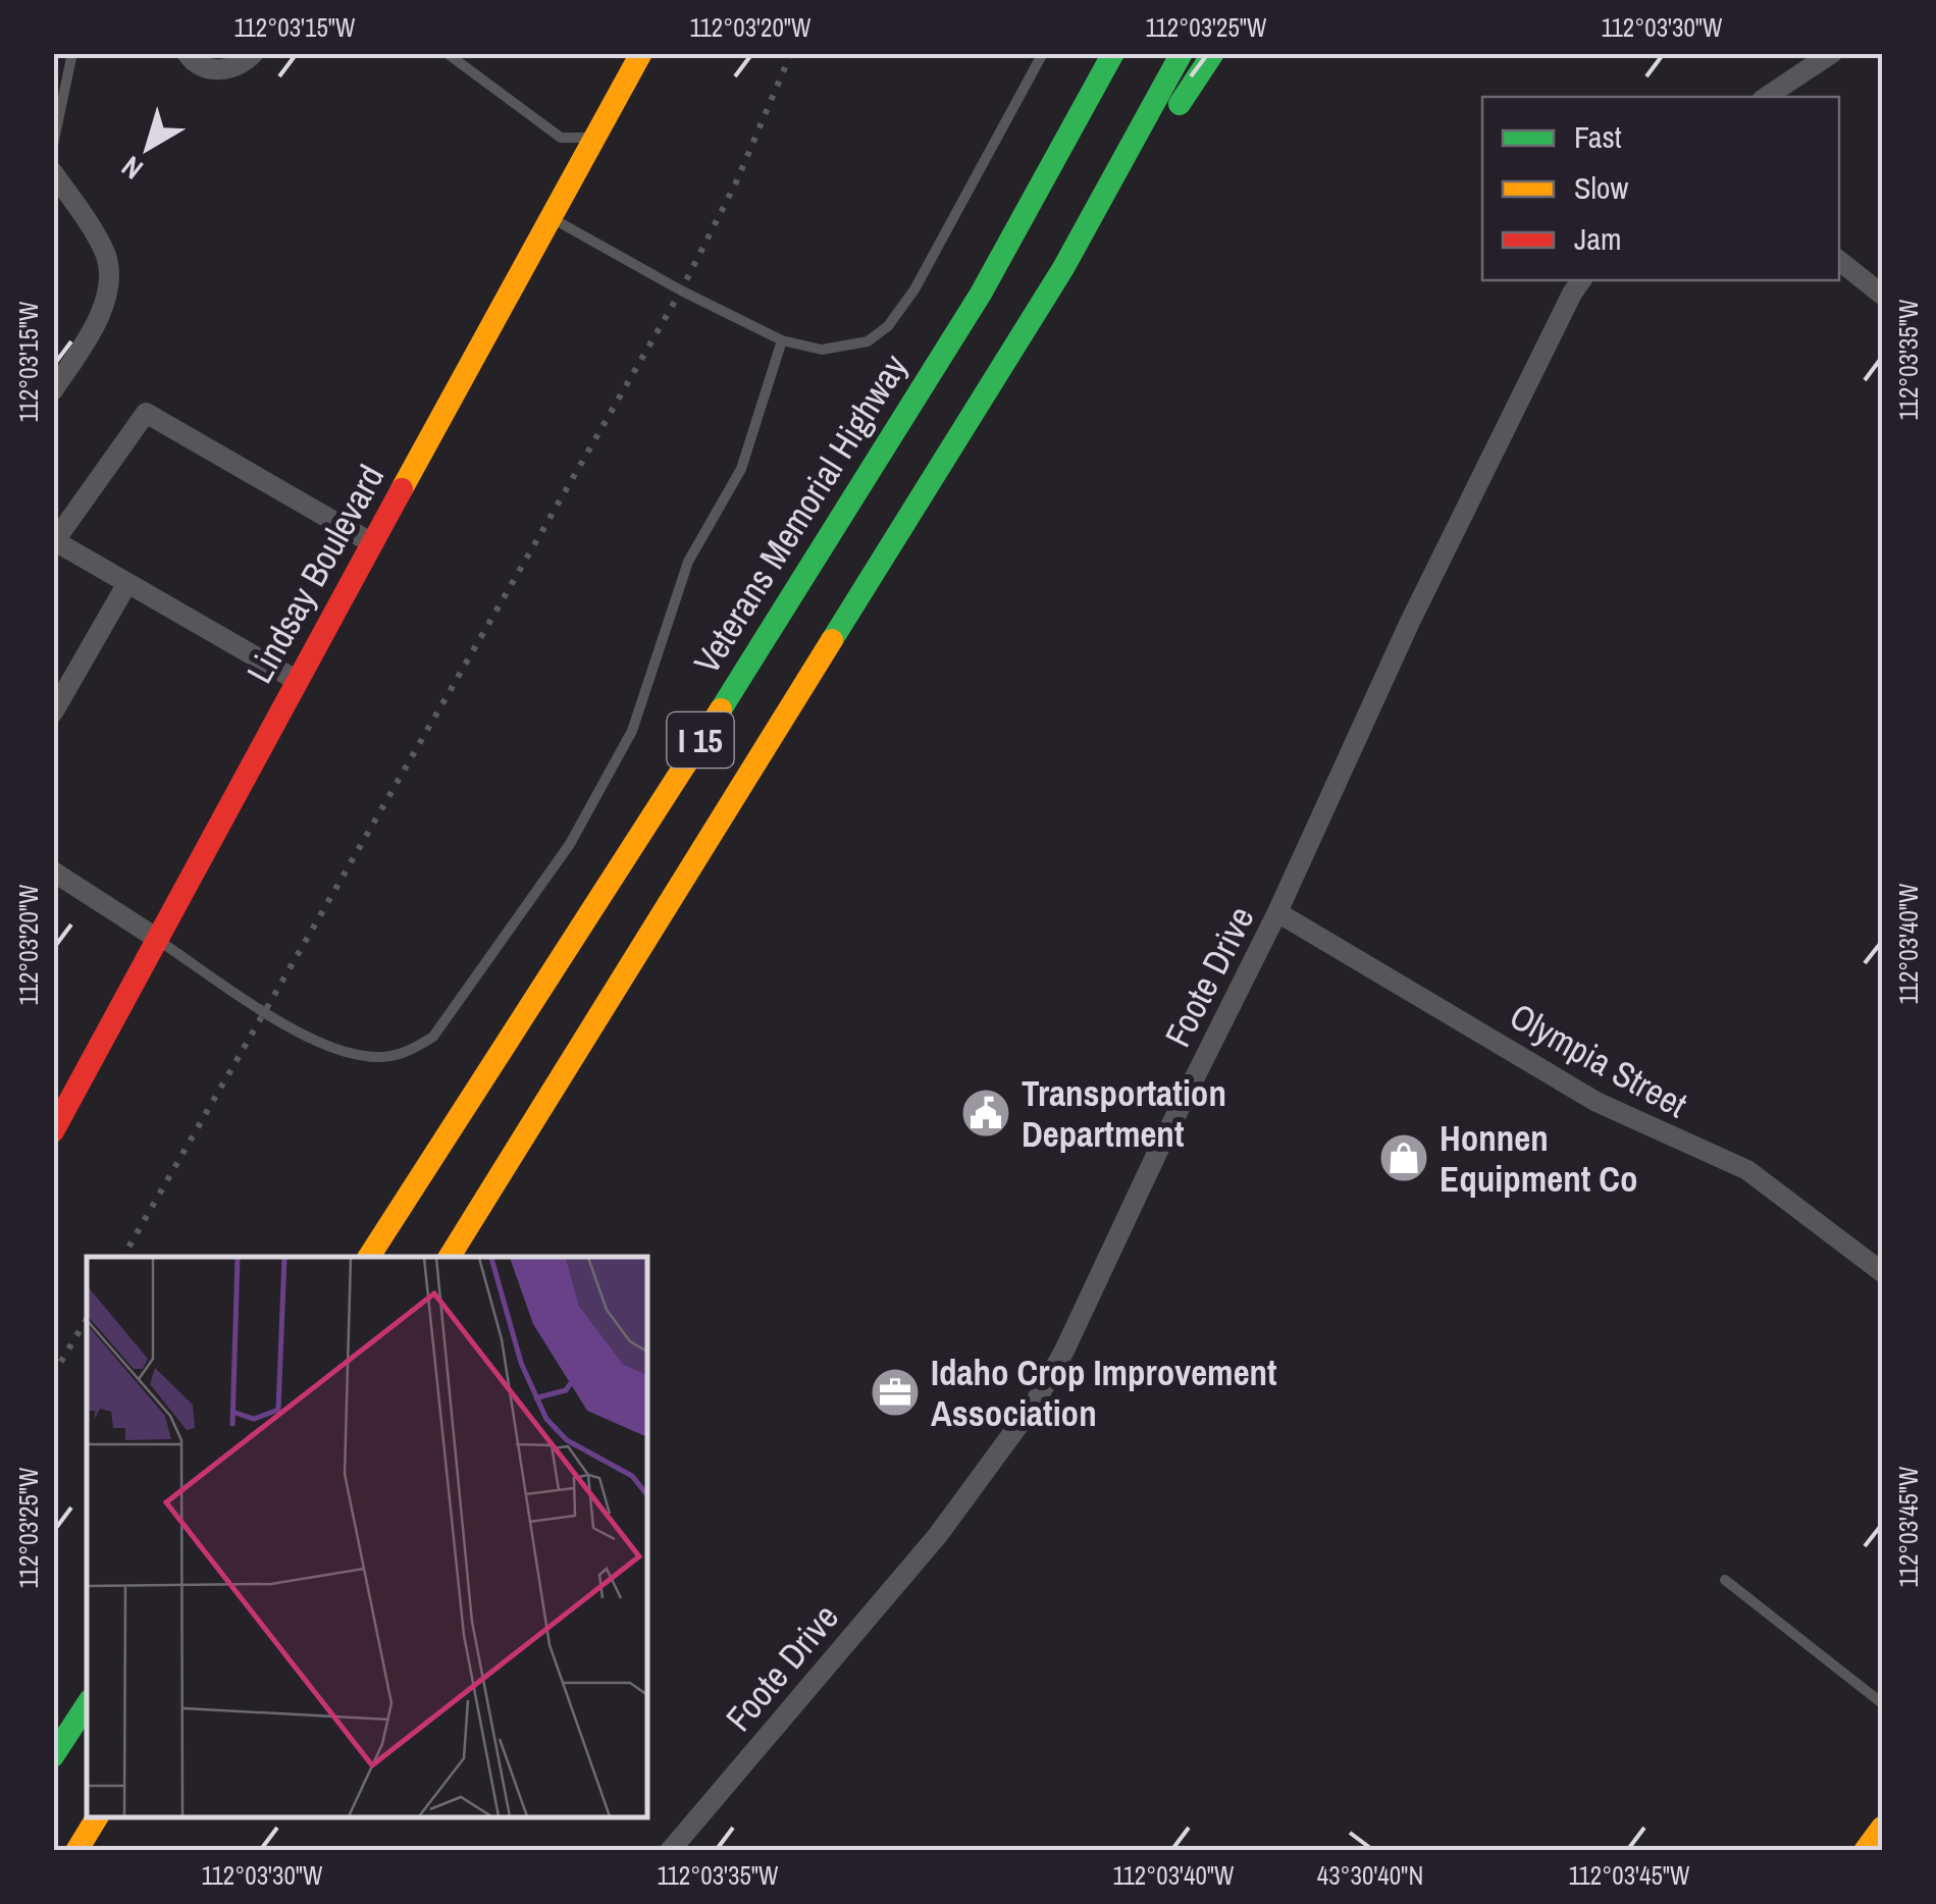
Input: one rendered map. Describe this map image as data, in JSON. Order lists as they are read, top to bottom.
{
  "streets": {
    "main road": ["Veterans Memorial Highway", "Lindsay Boulevard", "I 15"],
    "street": ["Foote Drive", "Olympia Street"]
  },
  "crossings": [
    ["Foote Drive", "Olympia Street"]
  ],
  "places": {
    "public building": ["Transportation Department"],
    "shop": ["Honnen Equipment Co"],
    "office": ["Idaho Crop Improvement Association"]
  },
  "legend": ["Fast", "Slow", "Jam"],
  "north": "bottom left",
  "coordinates": [
    "112°03'15\"W",
    "112°03'20\"W",
    "112°03'25\"W",
    "112°03'30\"W",
    "112°03'35\"W",
    "112°03'40\"W",
    "112°03'45\"W",
    "43°30'40\"N"
  ]
}
